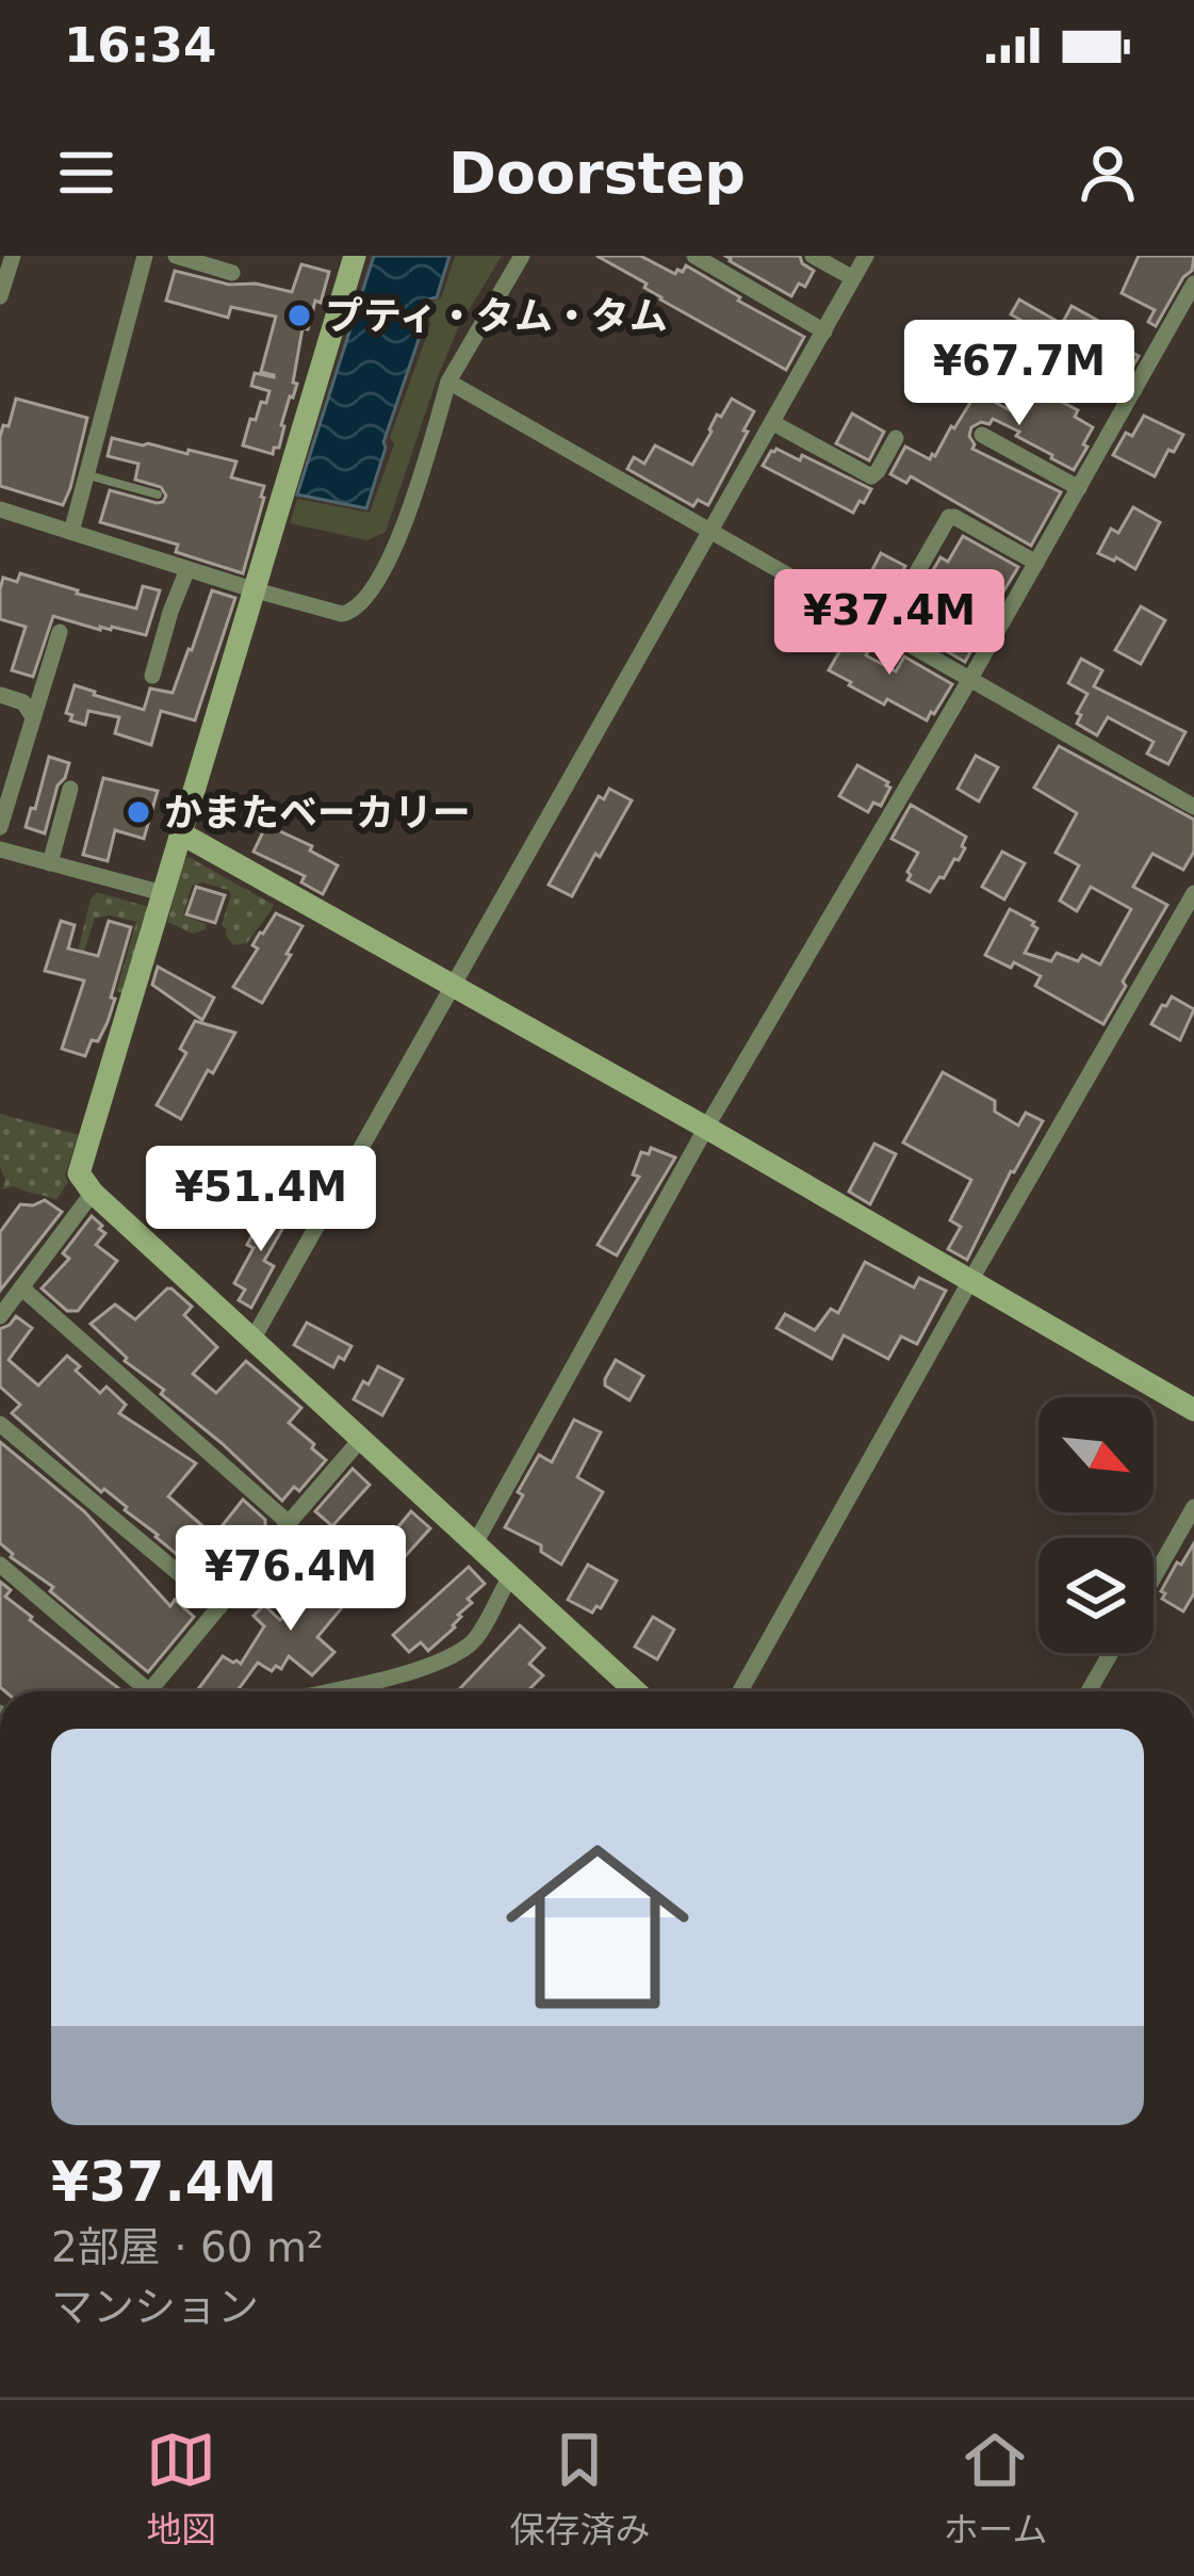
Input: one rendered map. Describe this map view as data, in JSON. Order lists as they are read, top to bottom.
{
  "places": ["プティ・タム・タム", "かまたベーカリー"],
  "north": "bottom right",
  "page": {
    "status": "16:34",
    "header": "Doorstep",
    "price": [
      "¥67.7M",
      "¥37.4M",
      "¥51.4M",
      "¥76.4M"
    ],
    "list": [
      {
        "name": "¥37.4M",
        "note": "2部屋 · 60 m² · マンション"
      }
    ],
    "tabs": ["地図", "保存済み", "ホーム"]
  }
}
